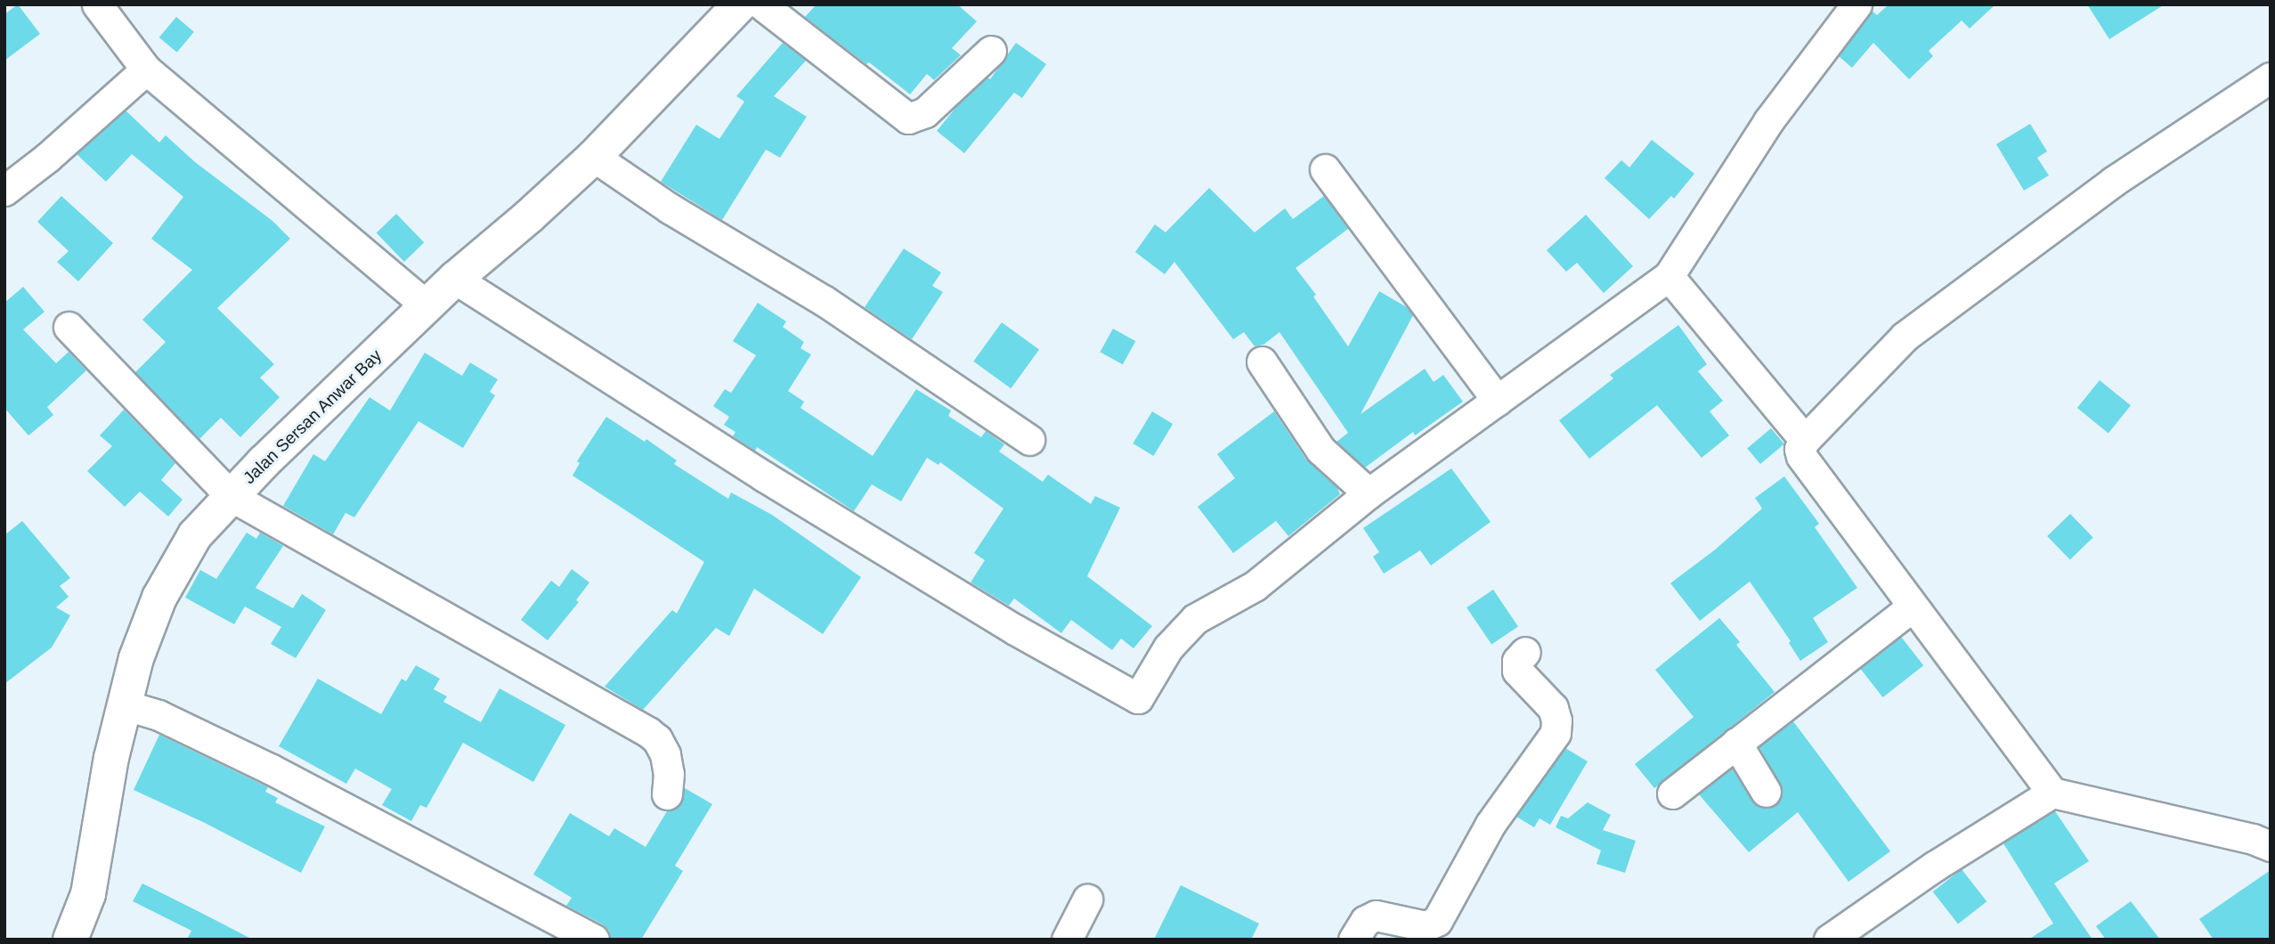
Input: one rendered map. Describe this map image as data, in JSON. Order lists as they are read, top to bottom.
{
  "streets": {
    "main road": ["Jalan Sersan Anwar Bay"]
  }
}
